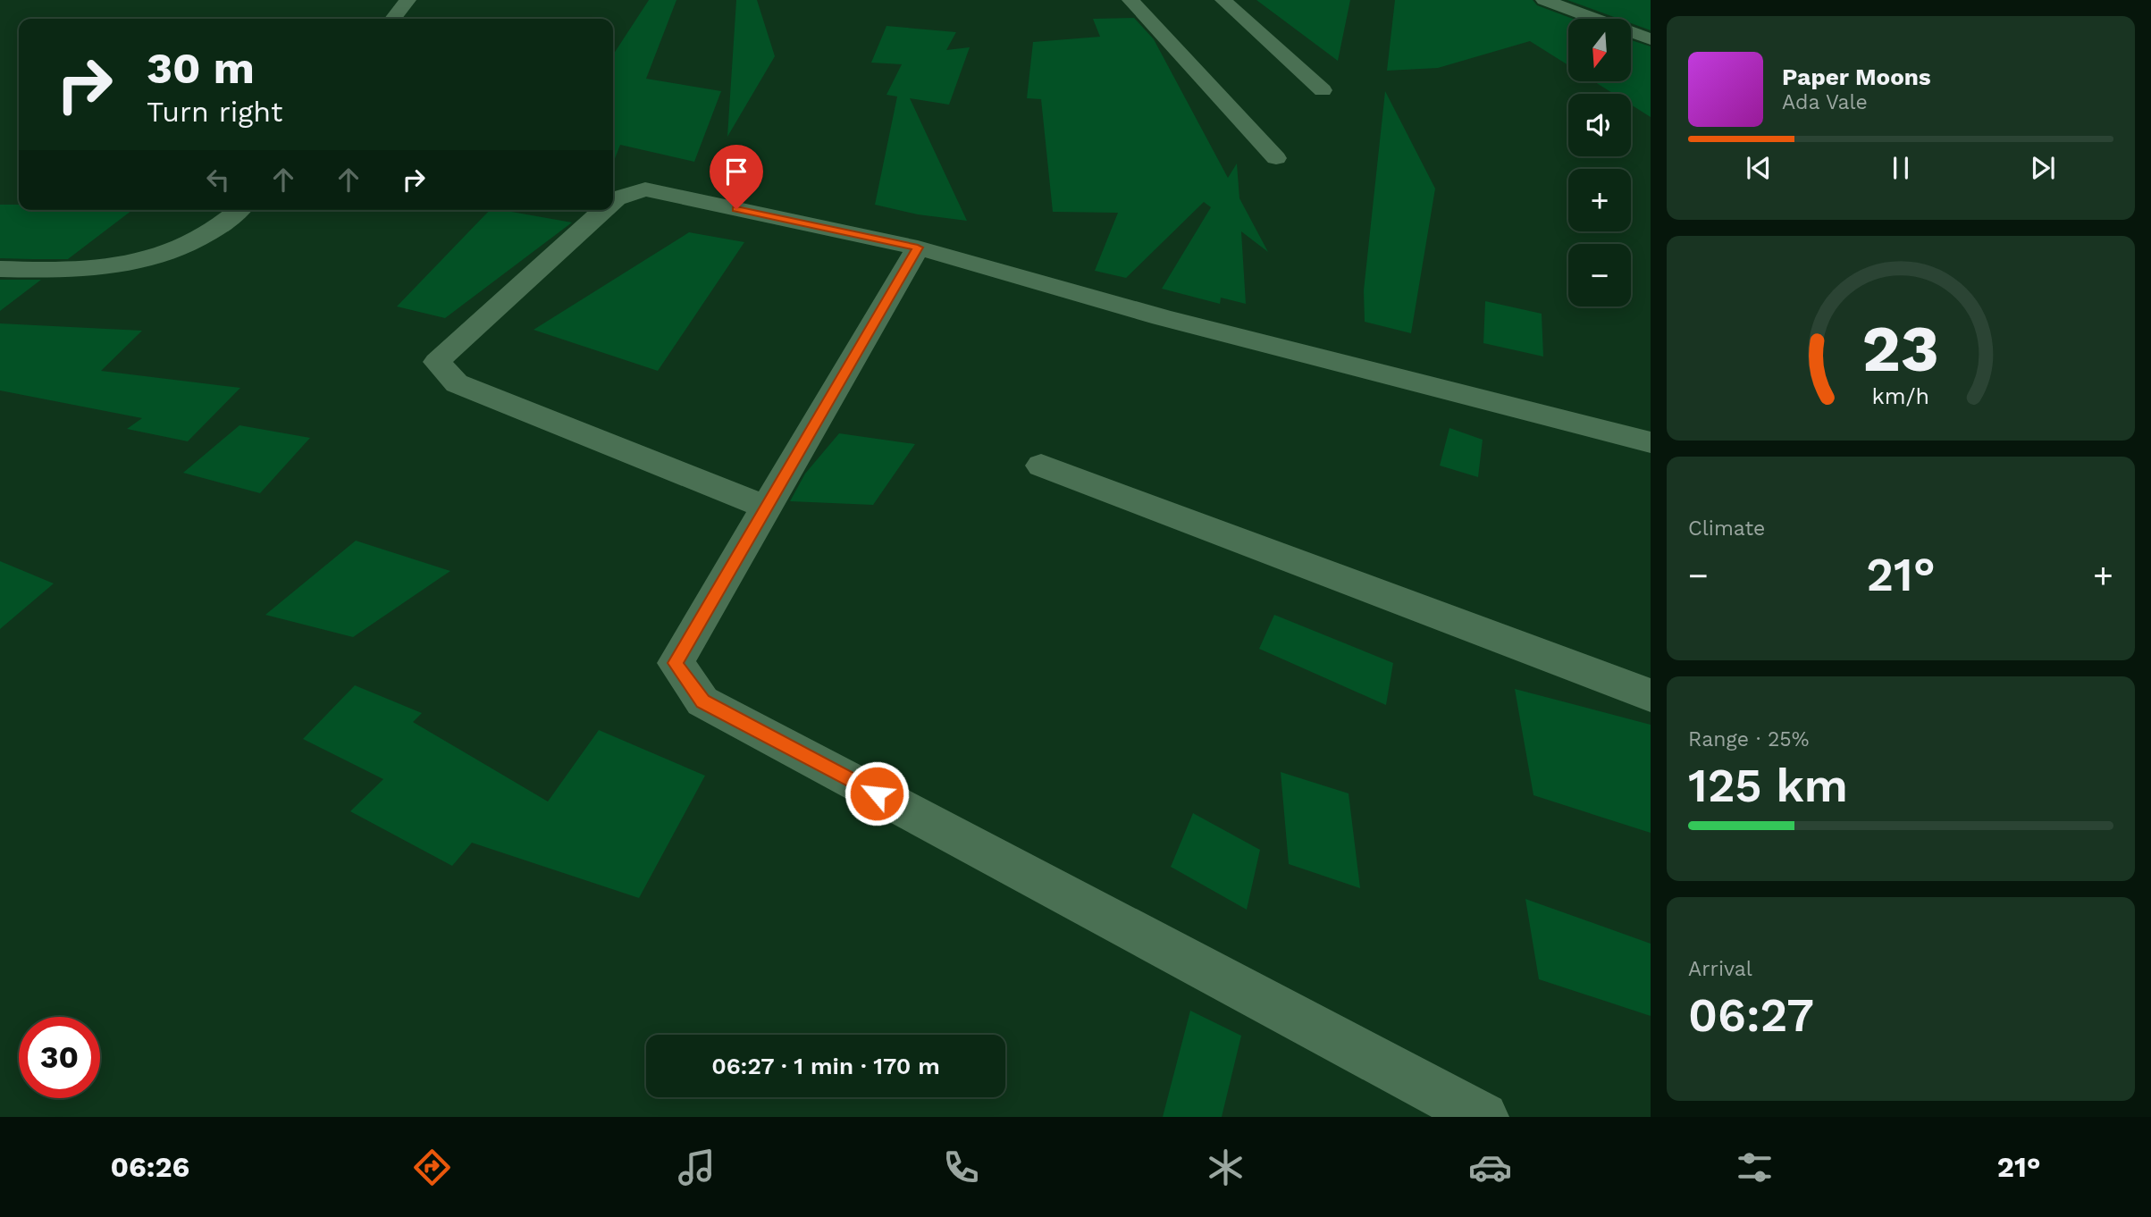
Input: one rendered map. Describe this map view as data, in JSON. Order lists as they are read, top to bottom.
{
  "north": "bottom",
  "page": {
    "map_buttons": ["+", "−"],
    "turn": ["30 m", "Turn right"],
    "song": ["Paper Moons", "Ada Vale"],
    "tile": [
      "Climate",
      ["Range · 25%", "125 km"],
      ["Arrival", "06:27"]
    ],
    "heat": ["−", "21°", "+"],
    "limit": "30",
    "trip": "06:27 · 1 min · 170 m",
    "tabs": ["06:26", "21°"],
    "gauge": ["23", "km/h"]
  }
}
